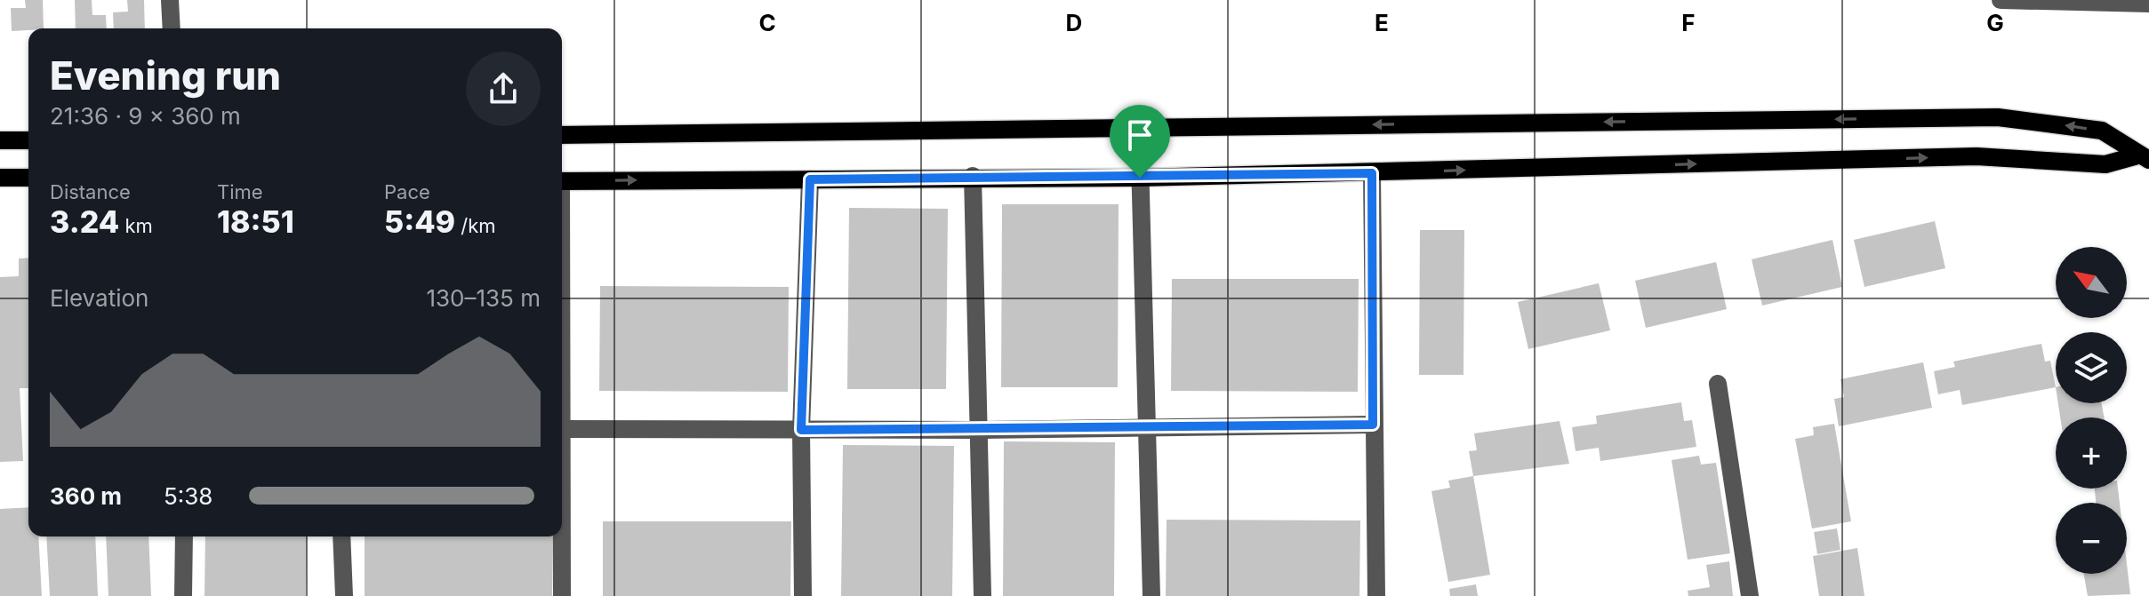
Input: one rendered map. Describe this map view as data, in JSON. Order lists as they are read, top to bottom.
{
  "north": "top left",
  "page": {
    "heading": ["Evening run", "21:36 · 9 × 360 m"],
    "stats": [
      ["Distance", "3.24 km"],
      ["Time", "18:51"],
      ["Pace", "5:49 /km"]
    ],
    "map_buttons": ["+", "−"],
    "chart": ["Elevation", "130–135 m"],
    "list": [
      {
        "name": "360 m",
        "note": "5:38"
      }
    ]
  },
  "grid": {
    "columns": [
      "C",
      "D",
      "E",
      "F",
      "G"
    ]
  }
}
